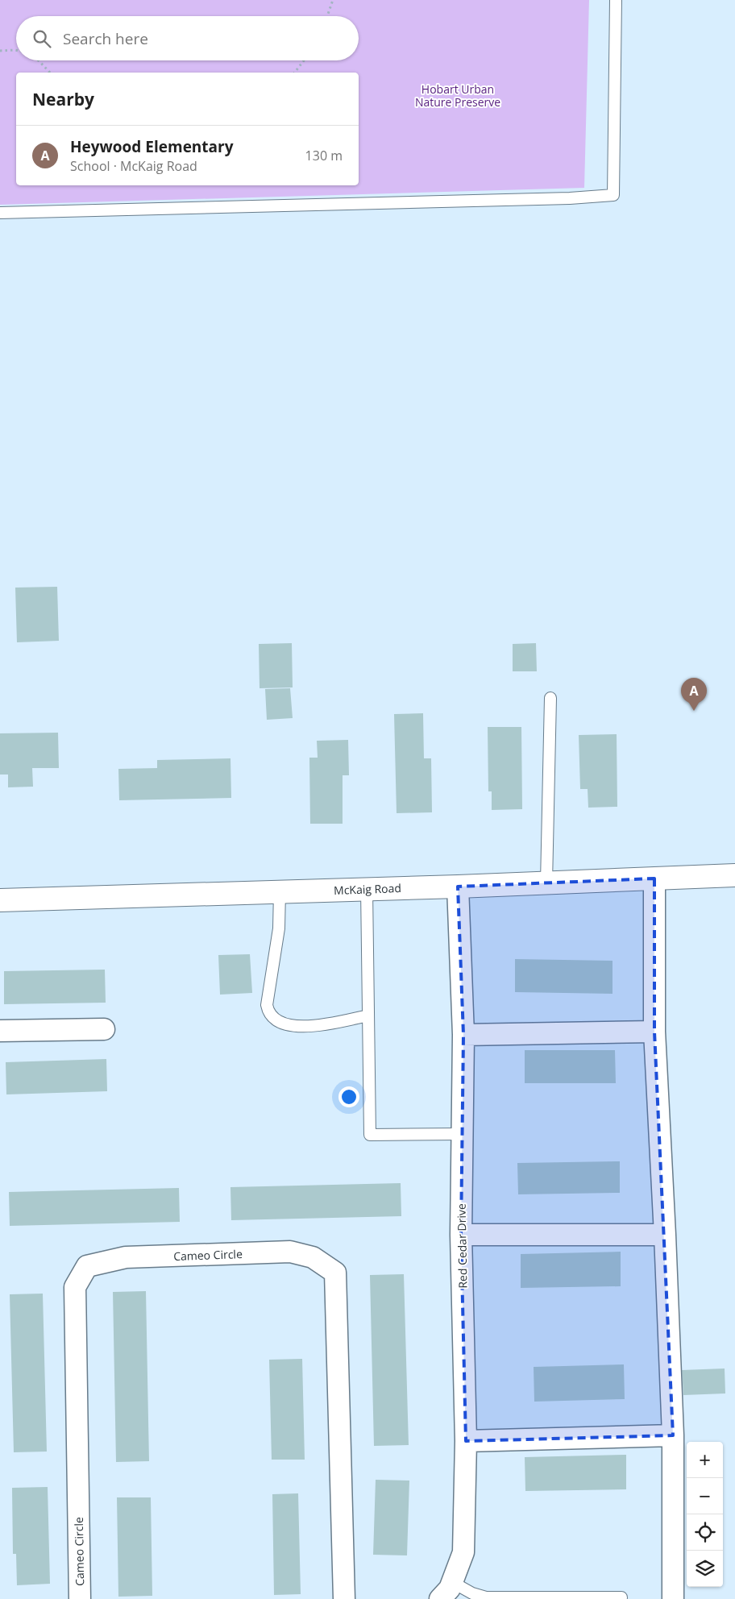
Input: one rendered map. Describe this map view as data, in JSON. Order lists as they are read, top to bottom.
{
  "streets": {
    "street": ["McKaig Road", "Red Cedar Drive", "Cameo Circle"]
  },
  "crossings": [
    ["McKaig Road", "Red Cedar Drive"]
  ],
  "parks": ["Hobart Urban Nature Preserve"],
  "page": {
    "search": "Search here",
    "heading": "Nearby",
    "list": [
      {
        "mark": "A",
        "name": "Heywood Elementary",
        "note": "School · McKaig Road",
        "value": "130 m"
      }
    ],
    "pins": "A",
    "map_buttons": ["+", "−"]
  }
}
